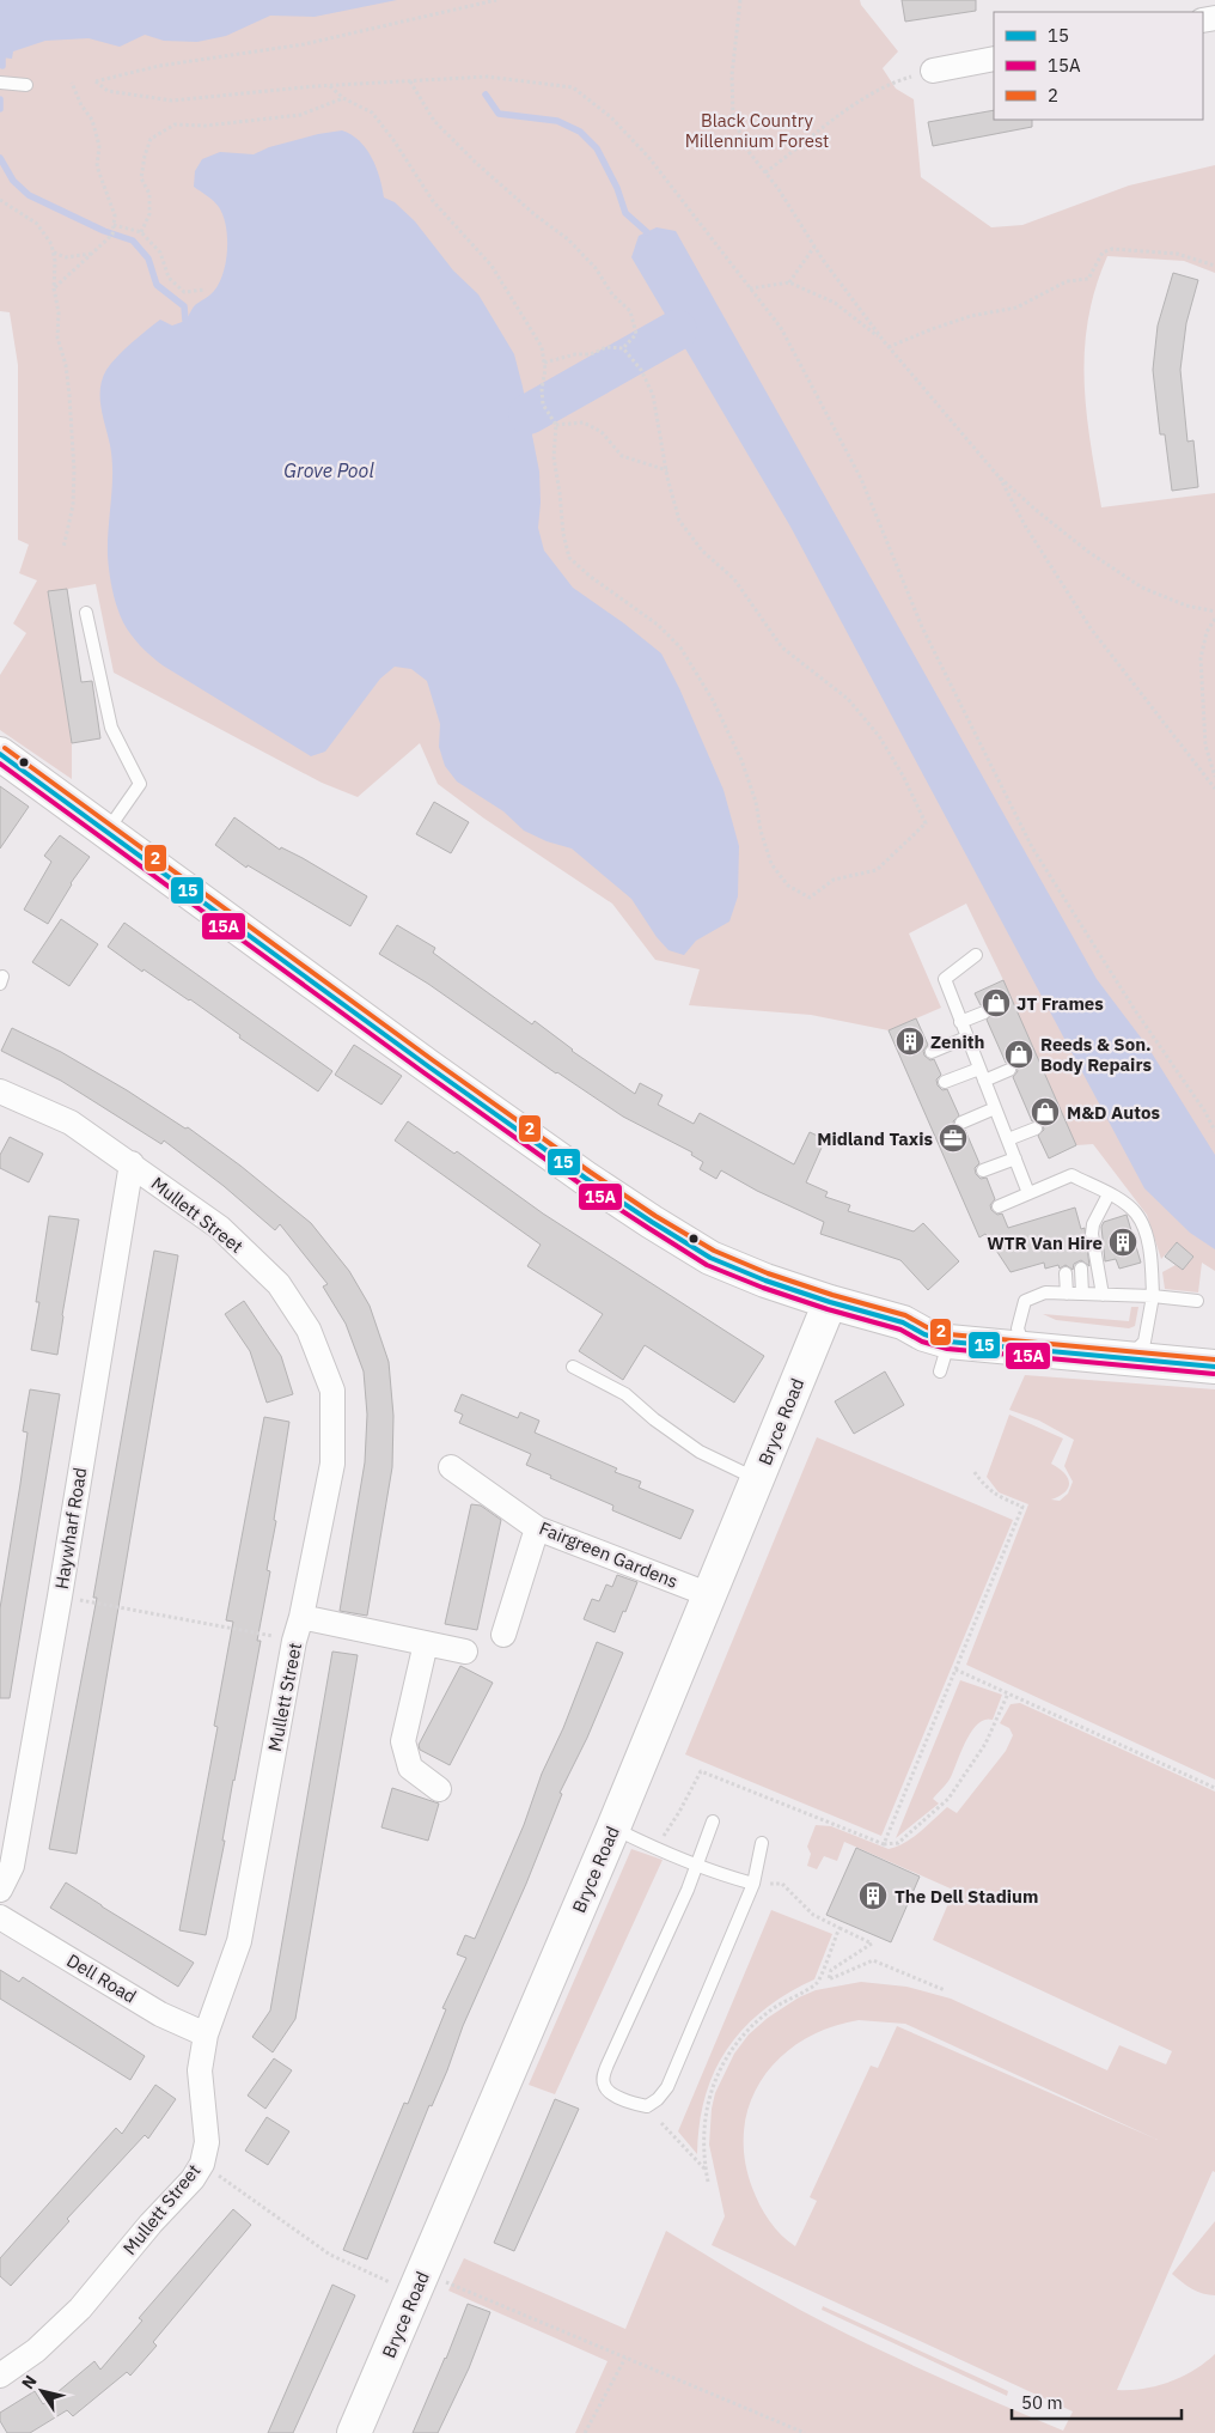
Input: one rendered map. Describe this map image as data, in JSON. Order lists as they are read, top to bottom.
{
  "streets": {
    "main road": ["Bryce Road"],
    "street": [
      "Mullett Street",
      "Haywharf Road",
      "Fairgreen Gardens",
      "Dell Road"
    ]
  },
  "crossings": [
    ["Mullett Street", "Haywharf Road"],
    ["Mullett Street", "Dell Road"],
    ["Bryce Road", "Fairgreen Gardens"]
  ],
  "water": ["Grove Pool"],
  "parks": ["Black Country Millennium Forest"],
  "places": {
    "shop": ["JT Frames", "Reeds & Son. Body Repairs", "M&D Autos"],
    "building": ["Zenith", "WTR Van Hire", "The Dell Stadium"],
    "office": ["Midland Taxis"]
  },
  "lines": ["transit line 2", "transit line 15", "transit line 15A"],
  "legend": ["15", "15A", "2"],
  "scale_bar": "50 m",
  "north": "top left"
}
